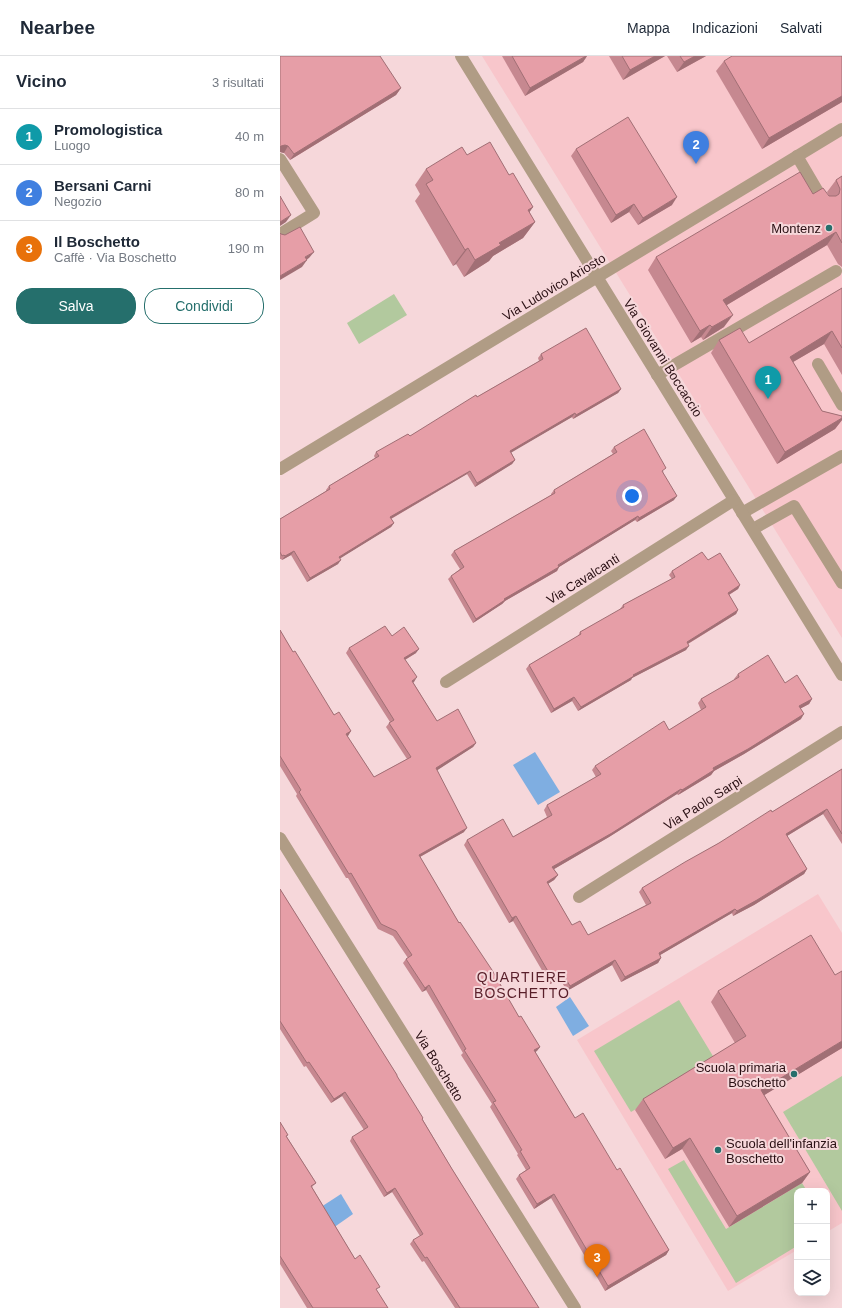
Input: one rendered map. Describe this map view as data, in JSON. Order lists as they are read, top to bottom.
{
  "streets": {
    "street": [
      "Via Ludovico Ariosto",
      "Via Giovanni Boccaccio",
      "Via Cavalcanti",
      "Via Paolo Sarpi",
      "Via Boschetto"
    ]
  },
  "crossings": [
    ["Via Ludovico Ariosto", "Via Giovanni Boccaccio"],
    ["Via Giovanni Boccaccio", "Via Cavalcanti"]
  ],
  "districts": ["QUARTIERE BOSCHETTO"],
  "places": ["Montenz", "Scuola primaria Boschetto", "Scuola dell'infanzia Boschetto"],
  "page": {
    "header": "Nearbee",
    "nav": ["Mappa", "Indicazioni", "Salvati"],
    "heading": ["Vicino", "3 risultati"],
    "list": [
      {
        "mark": "1",
        "name": "Promologistica",
        "note": "Luogo",
        "value": "40 m"
      },
      {
        "mark": "2",
        "name": "Bersani Carni",
        "note": "Negozio",
        "value": "80 m"
      },
      {
        "mark": "3",
        "name": "Il Boschetto",
        "note": "Caffè · Via Boschetto",
        "value": "190 m"
      }
    ],
    "pins": ["2", "1", "3"],
    "buttons": ["Salva", "Condividi"],
    "map_buttons": ["+", "−"]
  }
}
